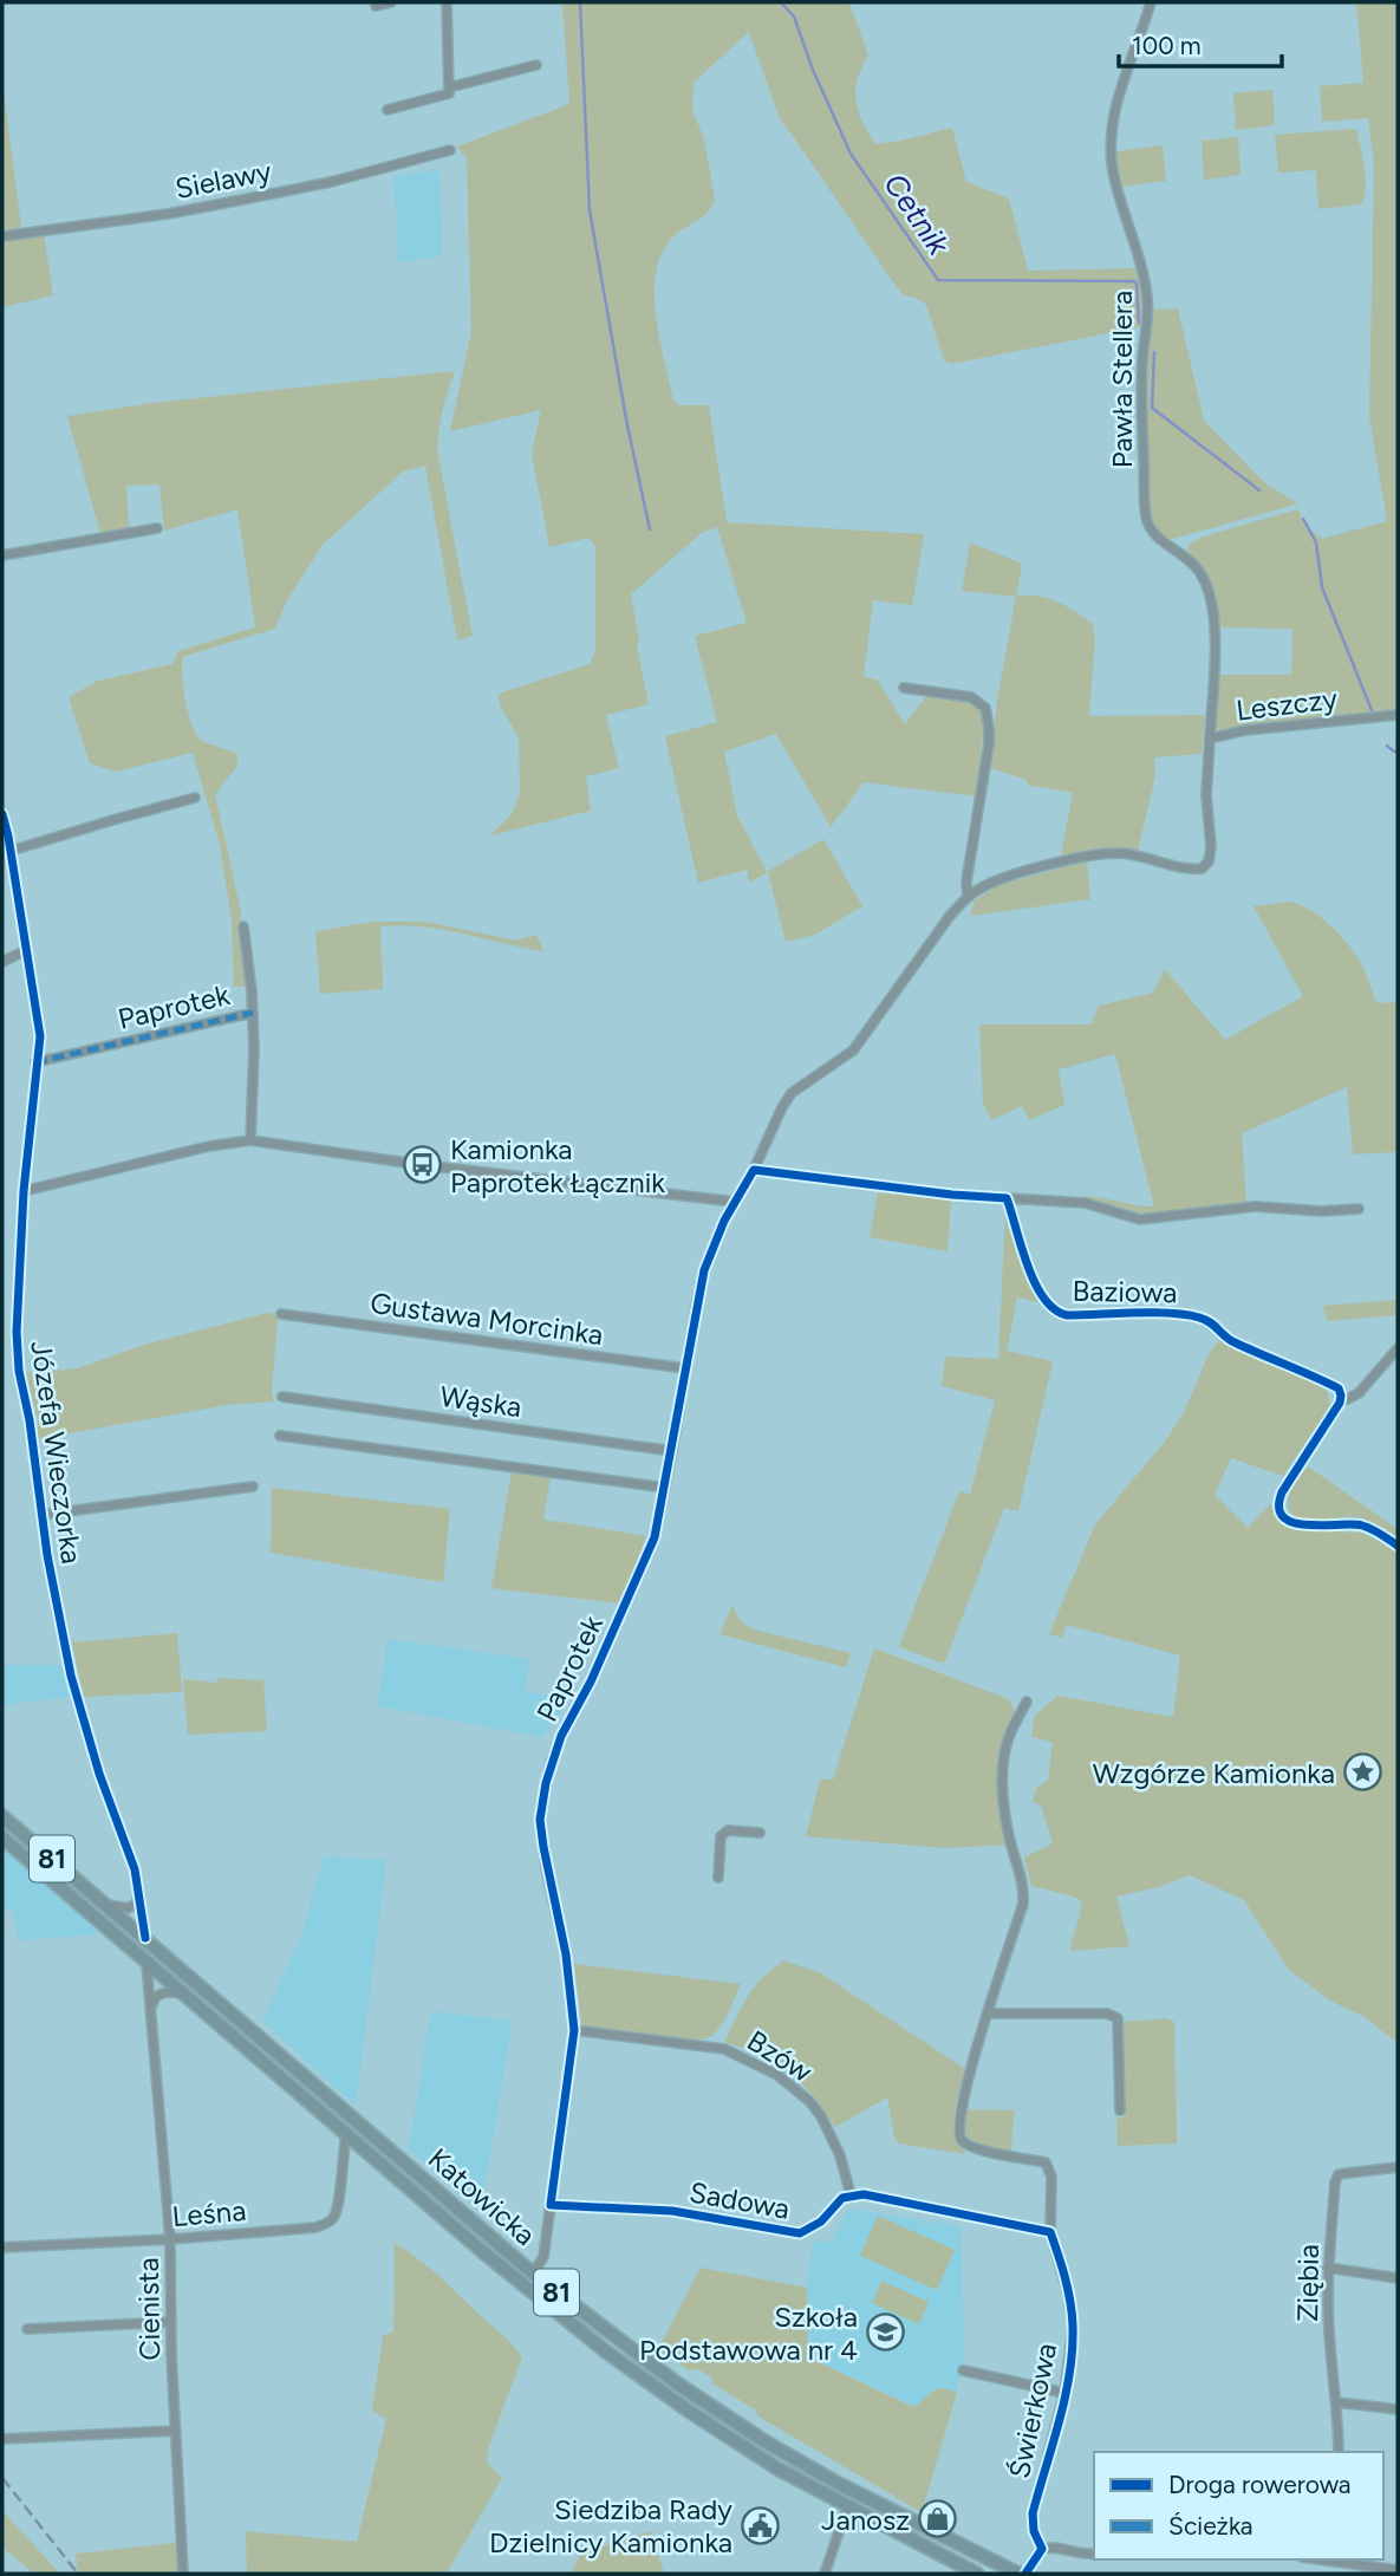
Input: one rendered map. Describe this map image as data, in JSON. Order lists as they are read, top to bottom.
{
  "streets": {
    "main road": ["81", "Katowicka"],
    "street": [
      "Sielawy",
      "Pawła Stellera",
      "Leszczy",
      "Paprotek",
      "Baziowa",
      "Gustawa Morcinka",
      "Wąska",
      "Józefa Wieczorka",
      "Bzów",
      "Sadowa",
      "Leśna",
      "Ziębia",
      "Cienista",
      "Świerkowa"
    ]
  },
  "crossings": [
    ["Pawła Stellera", "Leszczy"],
    ["Leszczy", "Paprotek"],
    ["Paprotek", "Gustawa Morcinka"],
    ["Paprotek", "Wąska"],
    ["Paprotek", "Józefa Wieczorka"],
    ["Paprotek", "Bzów"],
    ["Paprotek", "Katowicka"],
    ["Paprotek", "Sadowa"],
    ["Józefa Wieczorka", "Katowicka"],
    ["Bzów", "Sadowa"],
    ["Katowicka", "Leśna"],
    ["Katowicka", "Cienista"],
    ["Leśna", "Cienista"]
  ],
  "water": ["Cetnik"],
  "places": {
    "bus stop": ["Kamionka Paprotek Łącznik"],
    "place": ["Wzgórze Kamionka"],
    "school or university": ["Szkoła Podstawowa nr 4"],
    "shop": ["Janosz"],
    "public building": ["Siedziba Rady Dzielnicy Kamionka"]
  },
  "legend": ["Droga rowerowa", "Ścieżka"],
  "scale_bar": "100 m"
}
